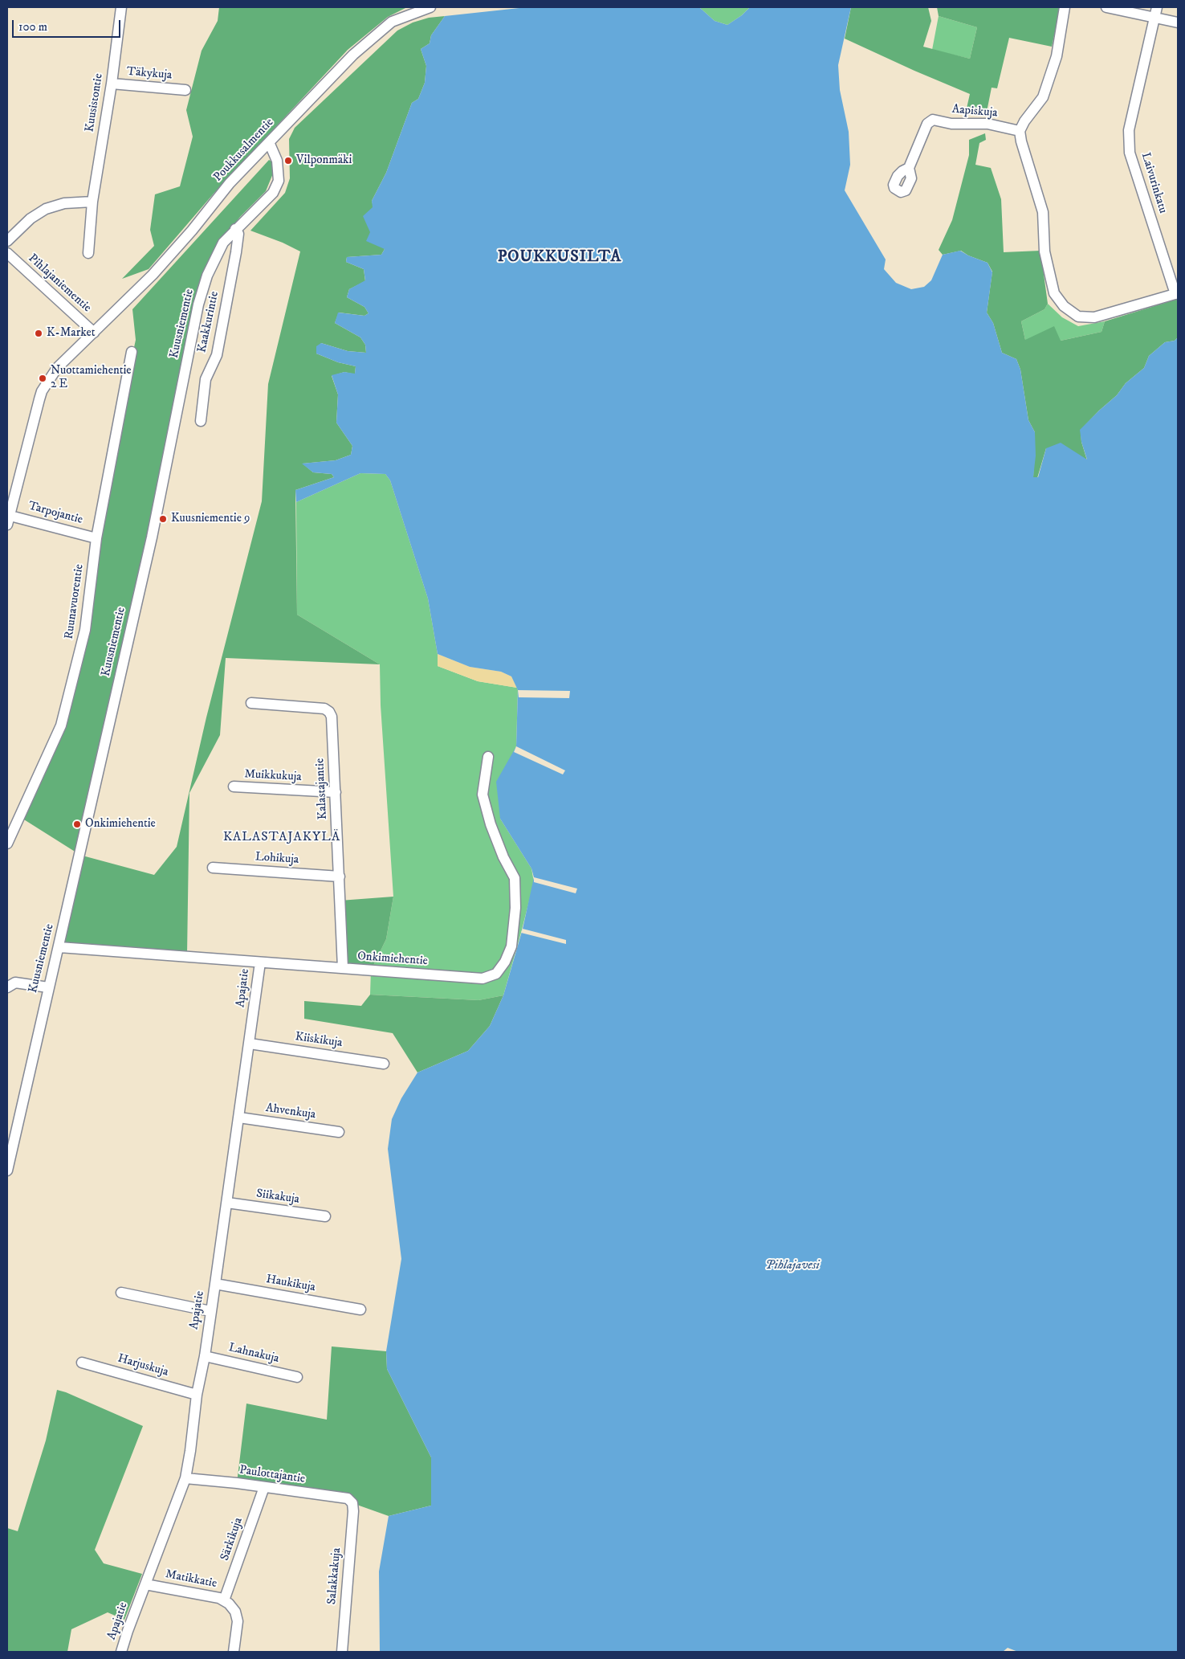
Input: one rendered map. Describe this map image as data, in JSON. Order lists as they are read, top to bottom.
{
  "streets": {
    "street": [
      "Täkykuja",
      "Kuusistontie",
      "Aapiskuja",
      "Poukkusalmentie",
      "Laivurinkatu",
      "Pihlajaniementie",
      "Kaakkurintie",
      "Kuusniementie",
      "Tarpojantie",
      "Ruunavuorentie",
      "Muikkukuja",
      "Kalastajantie",
      "Lohikuja",
      "Onkimiehentie",
      "Apajatie",
      "Kiiskikuja",
      "Ahvenkuja",
      "Siikakuja",
      "Haukikuja",
      "Lahnakuja",
      "Harjuskuja",
      "Paulottajantie",
      "Särkikuja",
      "Salakkakuja",
      "Matikkatie"
    ]
  },
  "crossings": [
    ["Täkykuja", "Kuusistontie"],
    ["Poukkusalmentie", "Pihlajaniementie"],
    ["Poukkusalmentie", "Kuusniementie"],
    ["Poukkusalmentie", "Tarpojantie"],
    ["Kaakkurintie", "Kuusniementie"],
    ["Kuusniementie", "Onkimiehentie"],
    ["Tarpojantie", "Ruunavuorentie"],
    ["Muikkukuja", "Kalastajantie"],
    ["Kalastajantie", "Lohikuja"],
    ["Kalastajantie", "Onkimiehentie"],
    ["Onkimiehentie", "Apajatie"],
    ["Apajatie", "Kiiskikuja"],
    ["Apajatie", "Ahvenkuja"],
    ["Apajatie", "Siikakuja"],
    ["Apajatie", "Haukikuja"],
    ["Apajatie", "Lahnakuja"],
    ["Apajatie", "Harjuskuja"],
    ["Apajatie", "Paulottajantie"],
    ["Apajatie", "Matikkatie"],
    ["Paulottajantie", "Särkikuja"],
    ["Paulottajantie", "Salakkakuja"],
    ["Särkikuja", "Matikkatie"]
  ],
  "districts": ["POUKKUSILTA", "KALASTAJAKYLÄ"],
  "water": ["Pihlajavesi"],
  "places": [
    "Vilponmäki",
    "K-Market",
    "Nuottamiehentie 2 E",
    "Kuusniementie 9",
    "Onkimiehentie"
  ],
  "scale_bar": "100 m"
}
